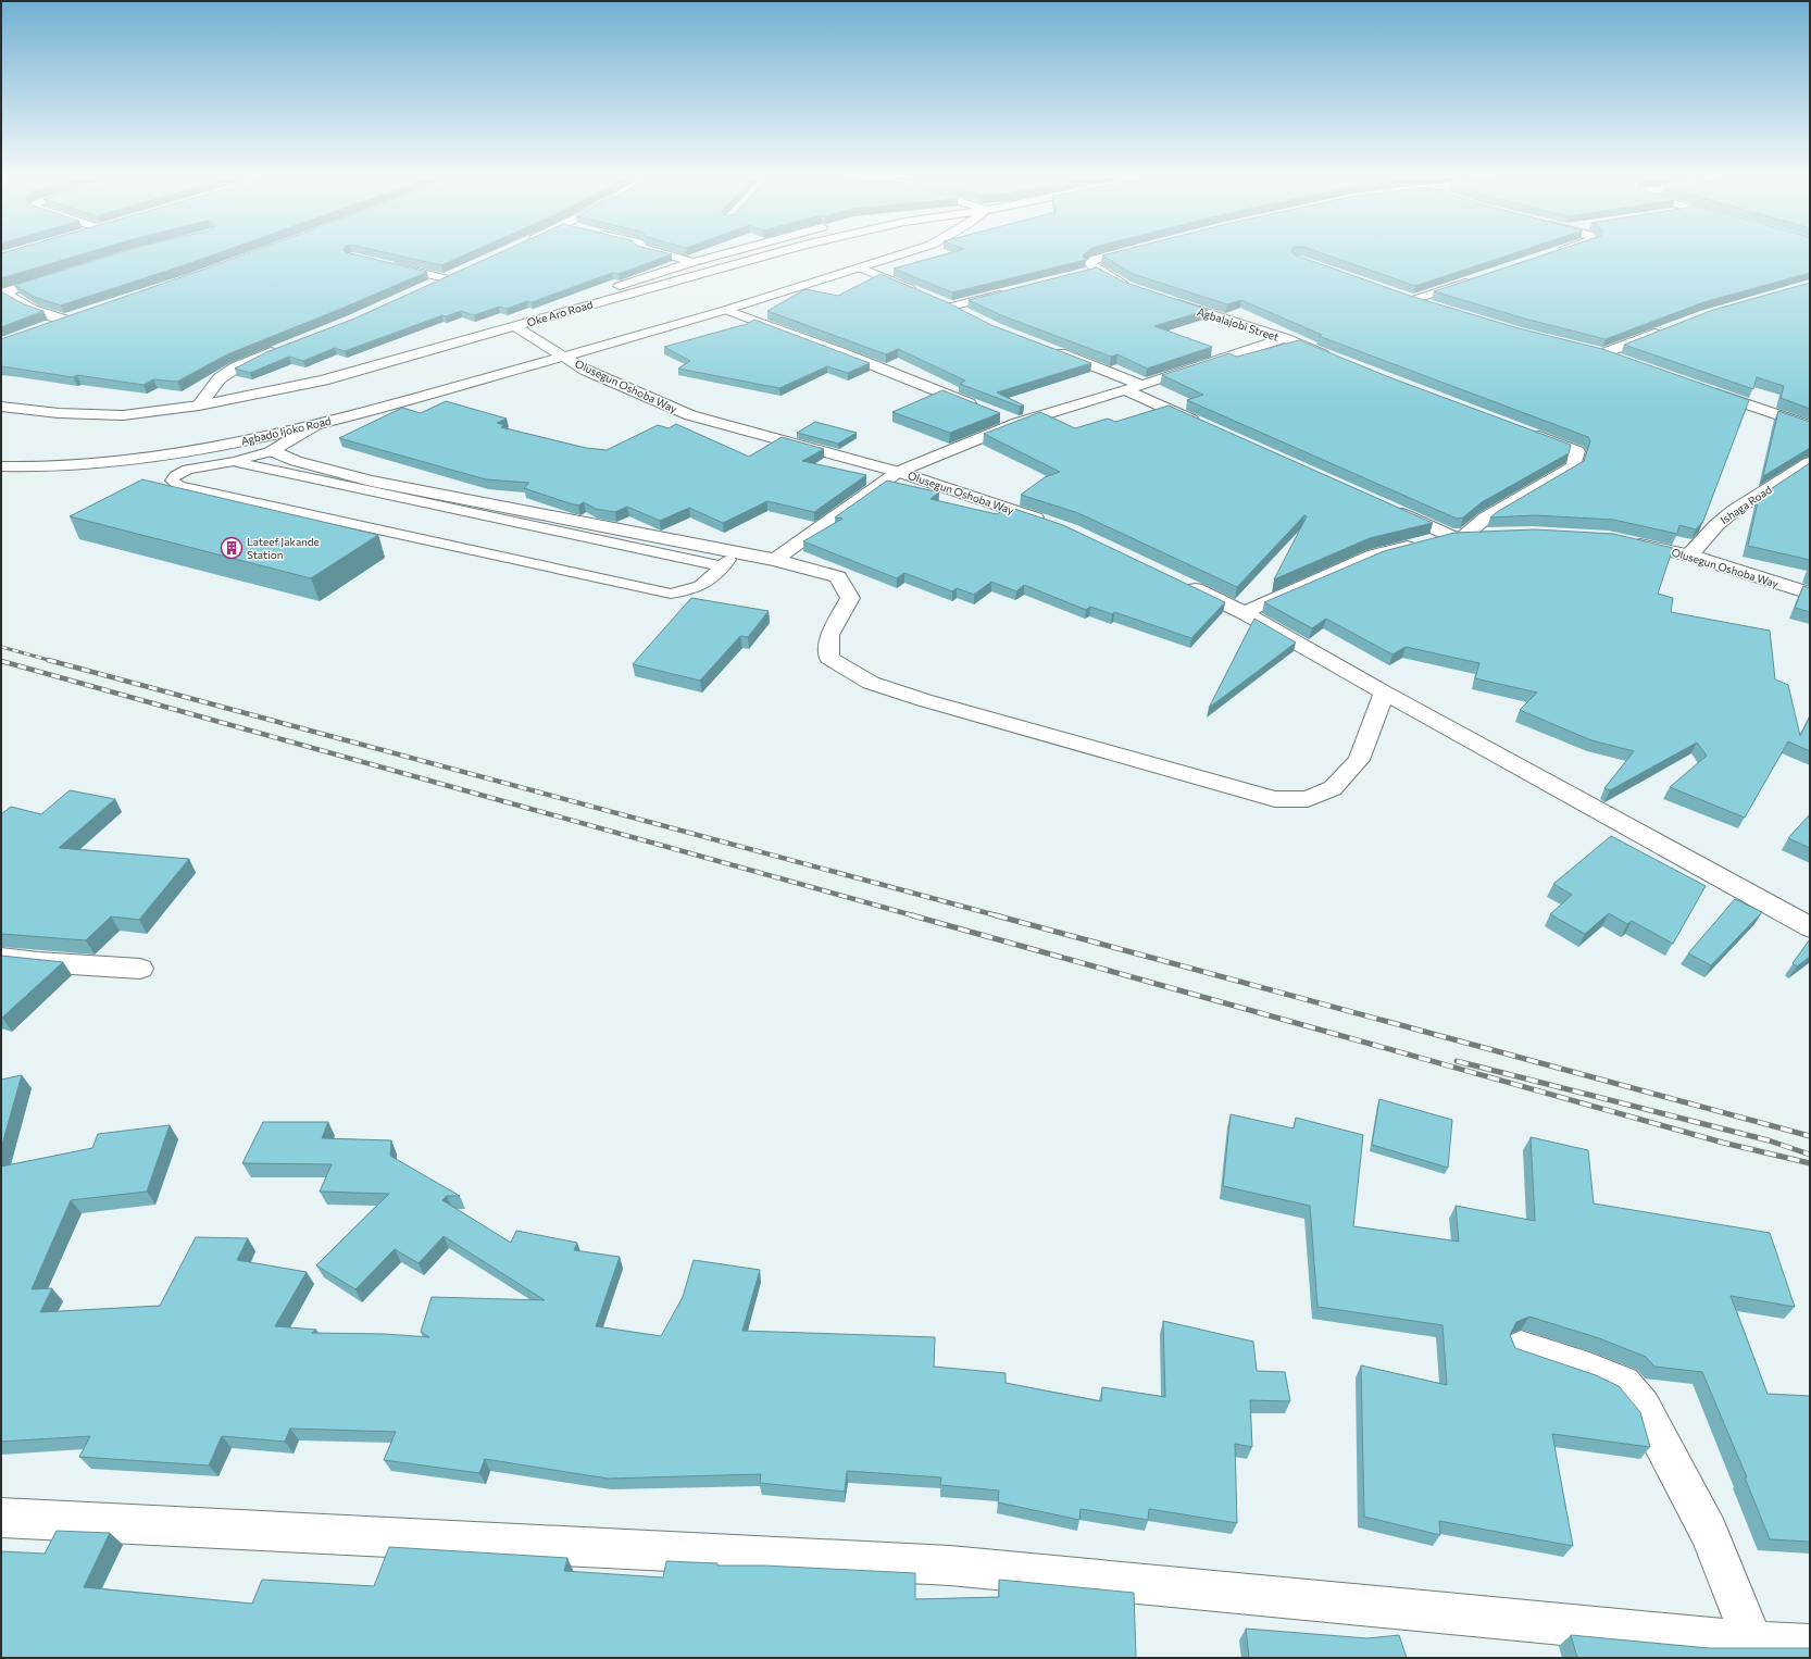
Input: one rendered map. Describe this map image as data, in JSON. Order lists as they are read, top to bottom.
{
  "streets": {
    "street": [
      "Oke Aro Road",
      "Agbalajobi Street",
      "Olusegun Oshoba Way",
      "Agbado Ijoko Road",
      "Ishaga Road"
    ]
  },
  "crossings": [
    ["Oke Aro Road", "Olusegun Oshoba Way"],
    ["Oke Aro Road", "Agbado Ijoko Road"],
    ["Olusegun Oshoba Way", "Agbado Ijoko Road"],
    ["Olusegun Oshoba Way", "Ishaga Road"]
  ],
  "places": {
    "building": ["Lateef Jakande Station"]
  }
}
